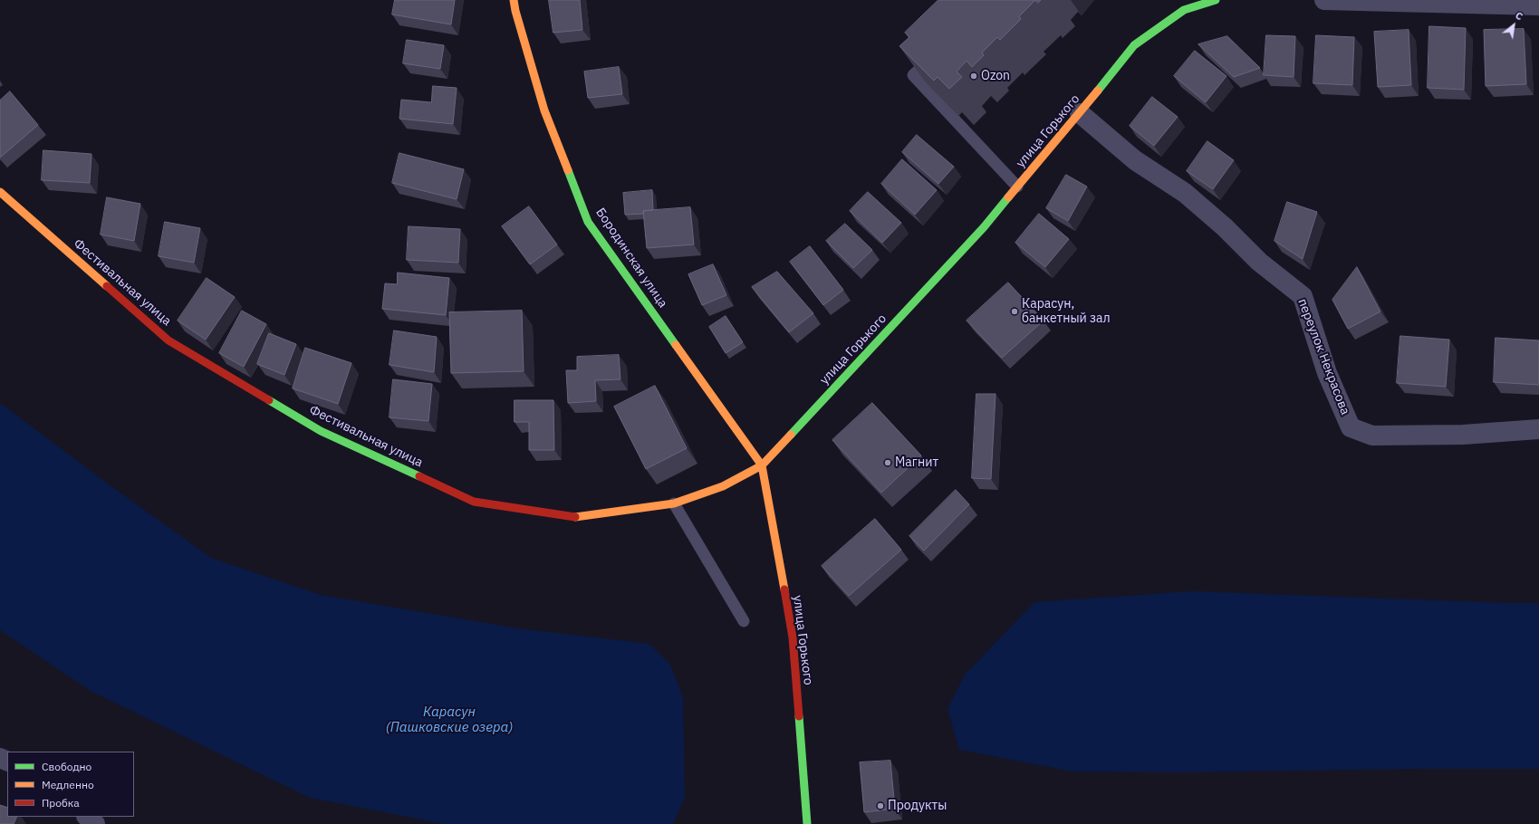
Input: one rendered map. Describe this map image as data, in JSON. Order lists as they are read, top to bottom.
{
  "streets": {
    "street": [
      "улица Горького",
      "Бородинская улица",
      "Фестивальная улица",
      "переулок Некрасова"
    ]
  },
  "crossings": [
    ["улица Горького", "Бородинская улица"],
    ["улица Горького", "Фестивальная улица"],
    ["улица Горького", "переулок Некрасова"],
    ["Бородинская улица", "Фестивальная улица"]
  ],
  "water": ["Карасун (Пашковские озера)"],
  "places": [
    "Ozon",
    "Карасун, банкетный зал",
    "Магнит",
    "Продукты"
  ],
  "legend": ["Свободно", "Медленно", "Пробка"],
  "north": "top right"
}
